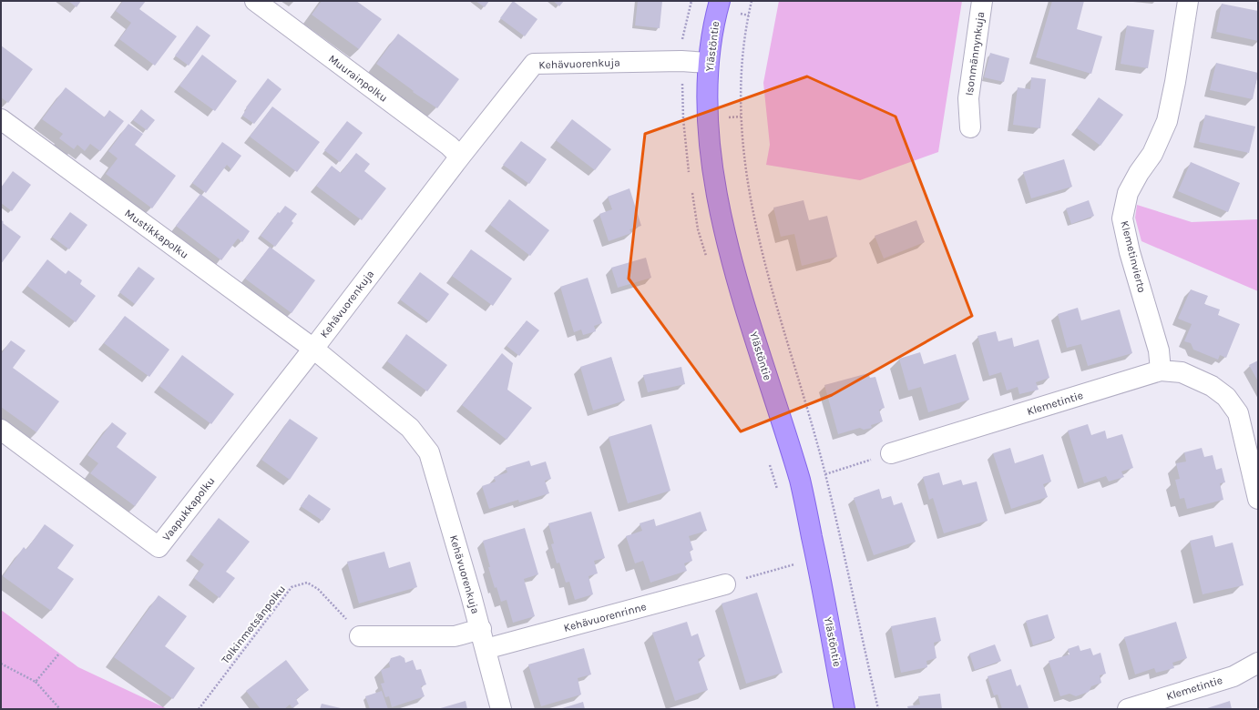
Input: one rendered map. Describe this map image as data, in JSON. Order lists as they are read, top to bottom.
{
  "streets": {
    "main road": ["Ylästöntie"],
    "street": [
      "Isonmännynkuja",
      "Kehävuorenkuja",
      "Muurainpolku",
      "Mustikkapolku",
      "Klemetinvierto",
      "Klemetintie",
      "Vaapukkapolku",
      "Kehävuorenrinne"
    ],
    "path": ["Tolkinmetsänpolku"]
  },
  "crossings": [
    ["Ylästöntie", "Kehävuorenkuja"],
    ["Kehävuorenkuja", "Muurainpolku"],
    ["Kehävuorenkuja", "Mustikkapolku"],
    ["Kehävuorenkuja", "Vaapukkapolku"],
    ["Kehävuorenkuja", "Kehävuorenrinne"],
    ["Mustikkapolku", "Vaapukkapolku"],
    ["Klemetinvierto", "Klemetintie"]
  ]
}
